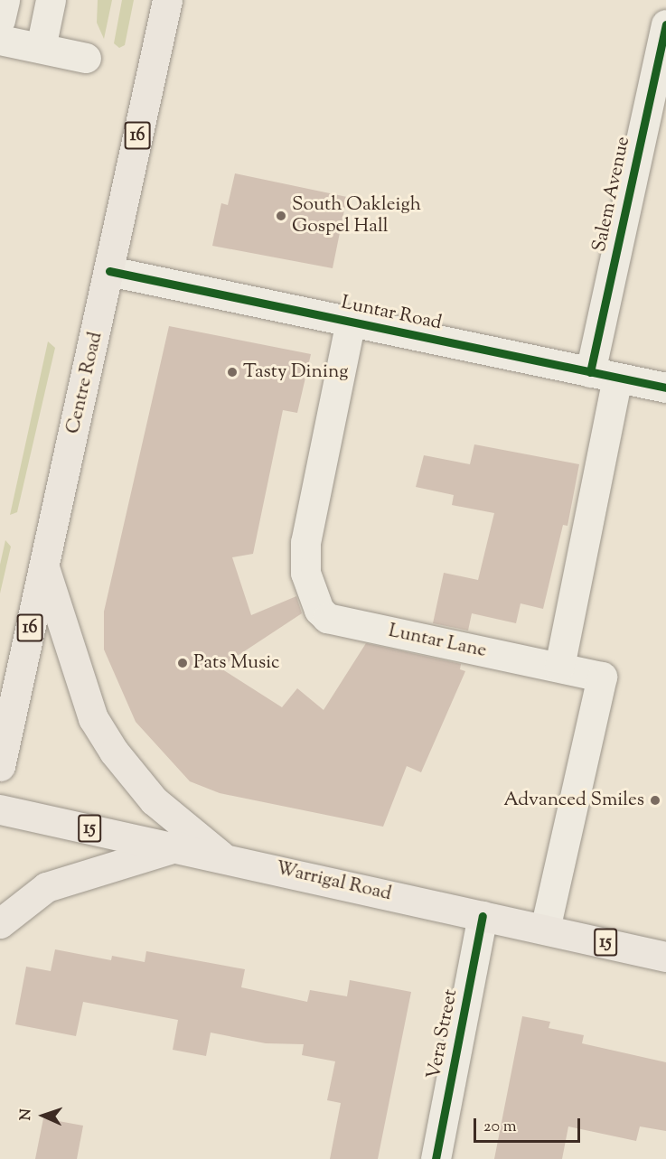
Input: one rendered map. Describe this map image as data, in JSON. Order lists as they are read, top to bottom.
{
  "streets": {
    "main road": [
      "16",
      "Centre Road",
      "15",
      "Warrigal Road"
    ],
    "street": [
      "Salem Avenue",
      "Luntar Road",
      "Luntar Lane",
      "Vera Street"
    ]
  },
  "crossings": [
    ["Salem Avenue", "Luntar Road"],
    ["Luntar Road", "Centre Road"],
    ["Luntar Road", "Luntar Lane"],
    ["Luntar Lane", "Warrigal Road"],
    ["Warrigal Road", "Vera Street"]
  ],
  "places": [
    "South Oakleigh Gospel Hall",
    "Tasty Dining",
    "Pats Music",
    "Advanced Smiles"
  ],
  "scale_bar": "20 m",
  "north": "left"
}
